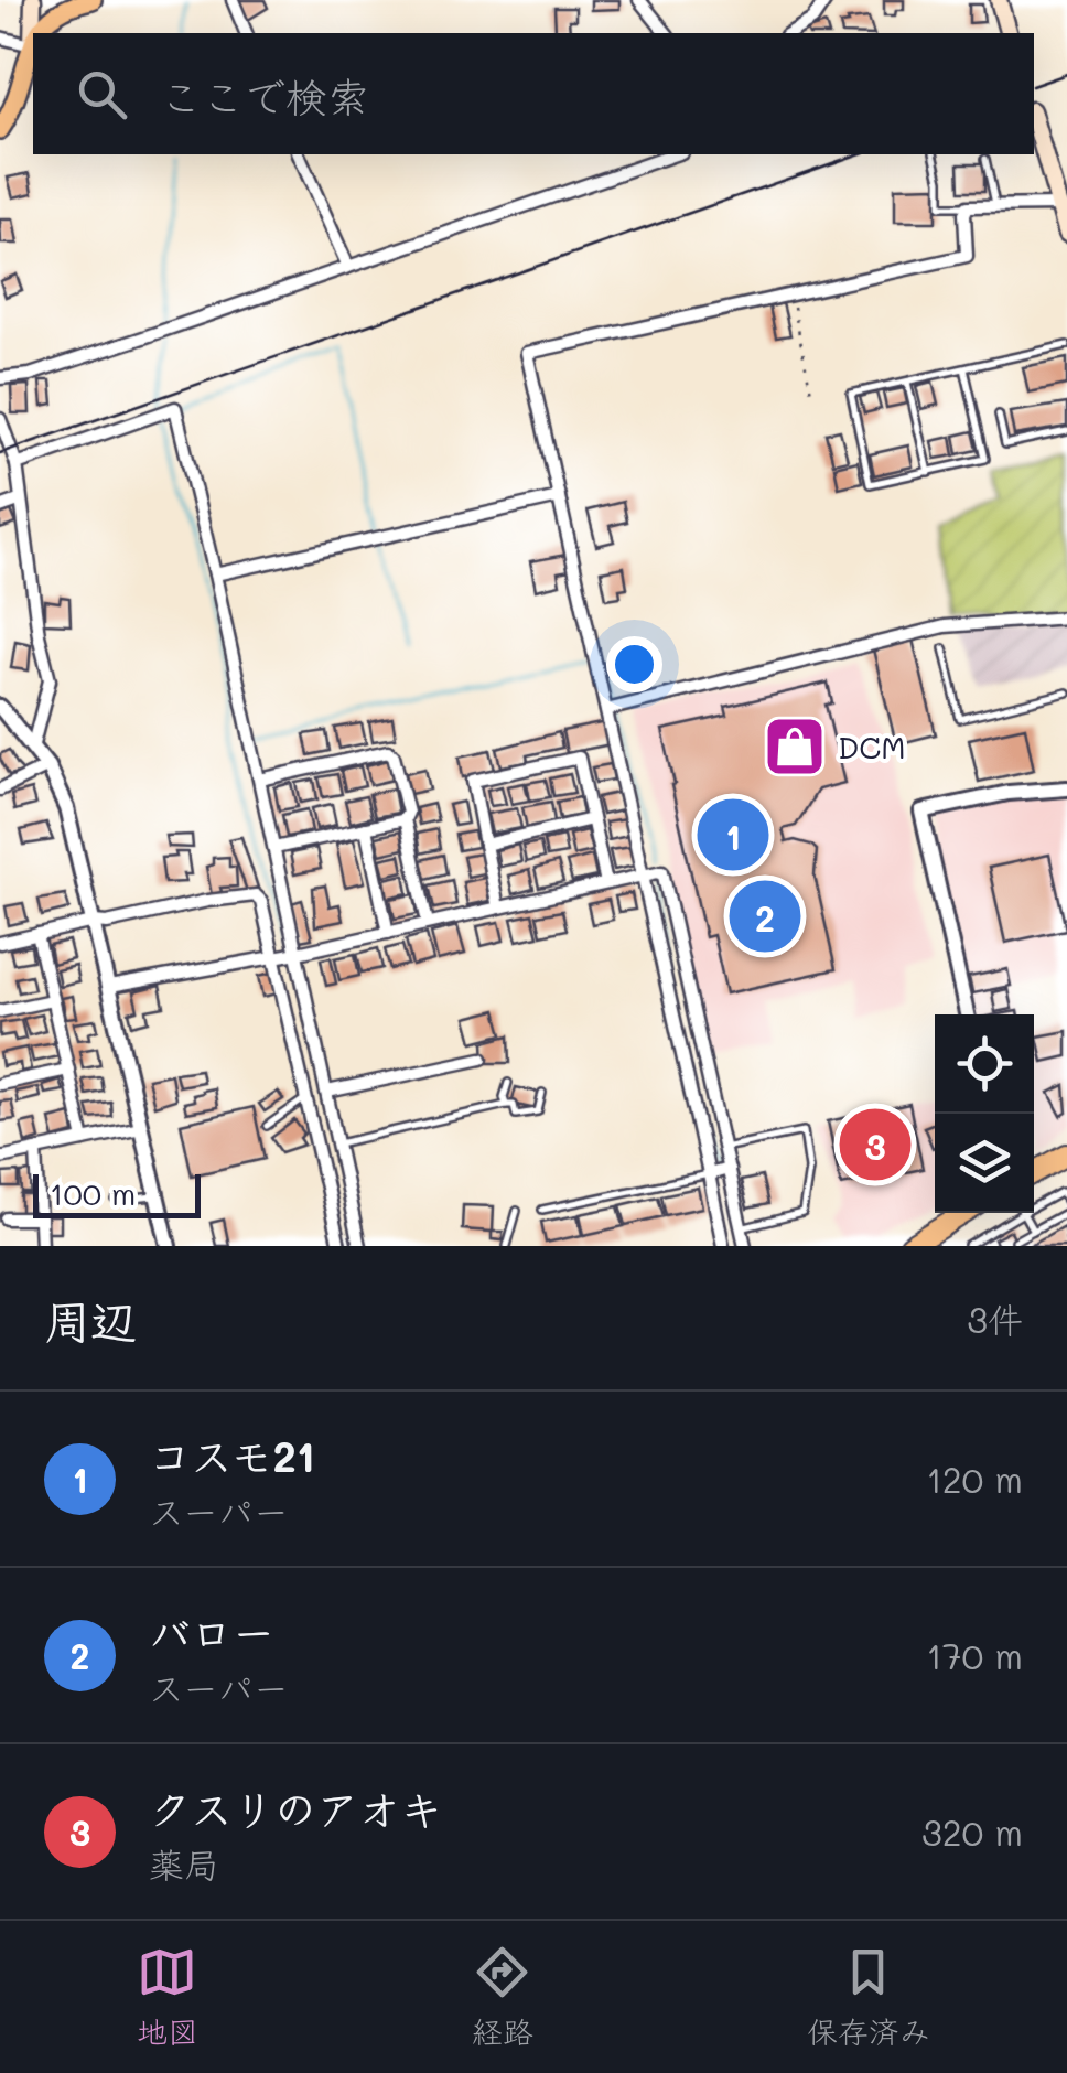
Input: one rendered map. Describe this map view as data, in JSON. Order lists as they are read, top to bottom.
{
  "places": {
    "shop": ["DCM"]
  },
  "scale_bar": "100 m",
  "page": {
    "search": "ここで検索",
    "pins": ["1", "2", "3"],
    "scale": "100 m",
    "heading": ["周辺", "3件"],
    "list": [
      {
        "mark": "1",
        "name": "コスモ21",
        "note": "スーパー",
        "value": "120 m"
      },
      {
        "mark": "2",
        "name": "バロー",
        "note": "スーパー",
        "value": "170 m"
      },
      {
        "mark": "3",
        "name": "クスリのアオキ",
        "note": "薬局",
        "value": "320 m"
      }
    ],
    "nav": ["地図", "経路", "保存済み"]
  }
}
